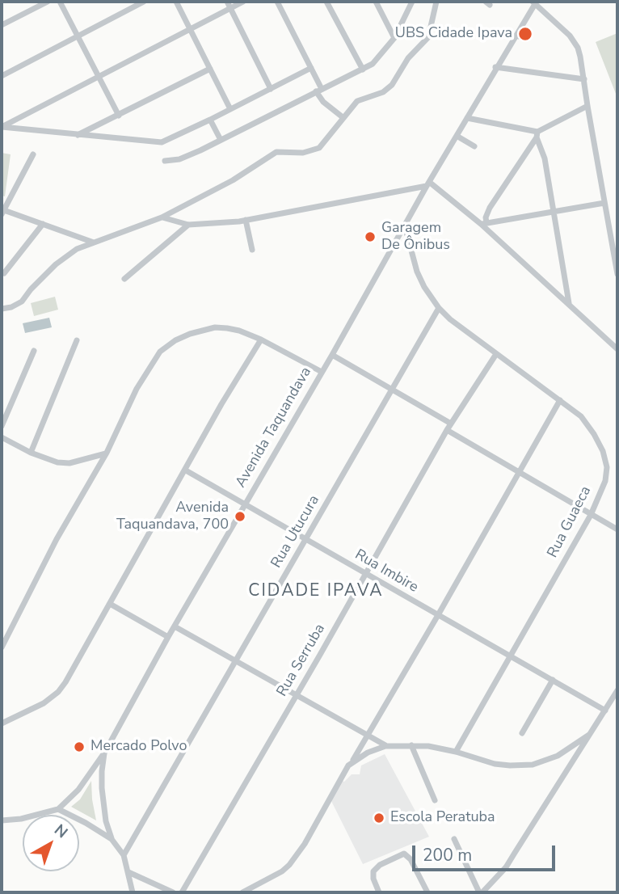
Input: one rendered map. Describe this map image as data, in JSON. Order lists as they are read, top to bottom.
{
  "streets": {
    "street": [
      "Avenida Taquandava",
      "Rua Guaeca",
      "Rua Utucura",
      "Rua Imbire",
      "Rua Serruba"
    ]
  },
  "crossings": [
    ["Avenida Taquandava", "Rua Guaeca"],
    ["Avenida Taquandava", "Rua Imbire"],
    ["Rua Guaeca", "Rua Utucura"],
    ["Rua Guaeca", "Rua Imbire"],
    ["Rua Guaeca", "Rua Serruba"],
    ["Rua Utucura", "Rua Imbire"],
    ["Rua Imbire", "Rua Serruba"]
  ],
  "districts": ["CIDADE IPAVA"],
  "places": [
    "UBS Cidade Ipava",
    "Garagem De Ônibus",
    "Avenida Taquandava, 700",
    "Mercado Polvo",
    "Escola Peratuba"
  ],
  "scale_bar": "200 m",
  "north": "top right"
}
